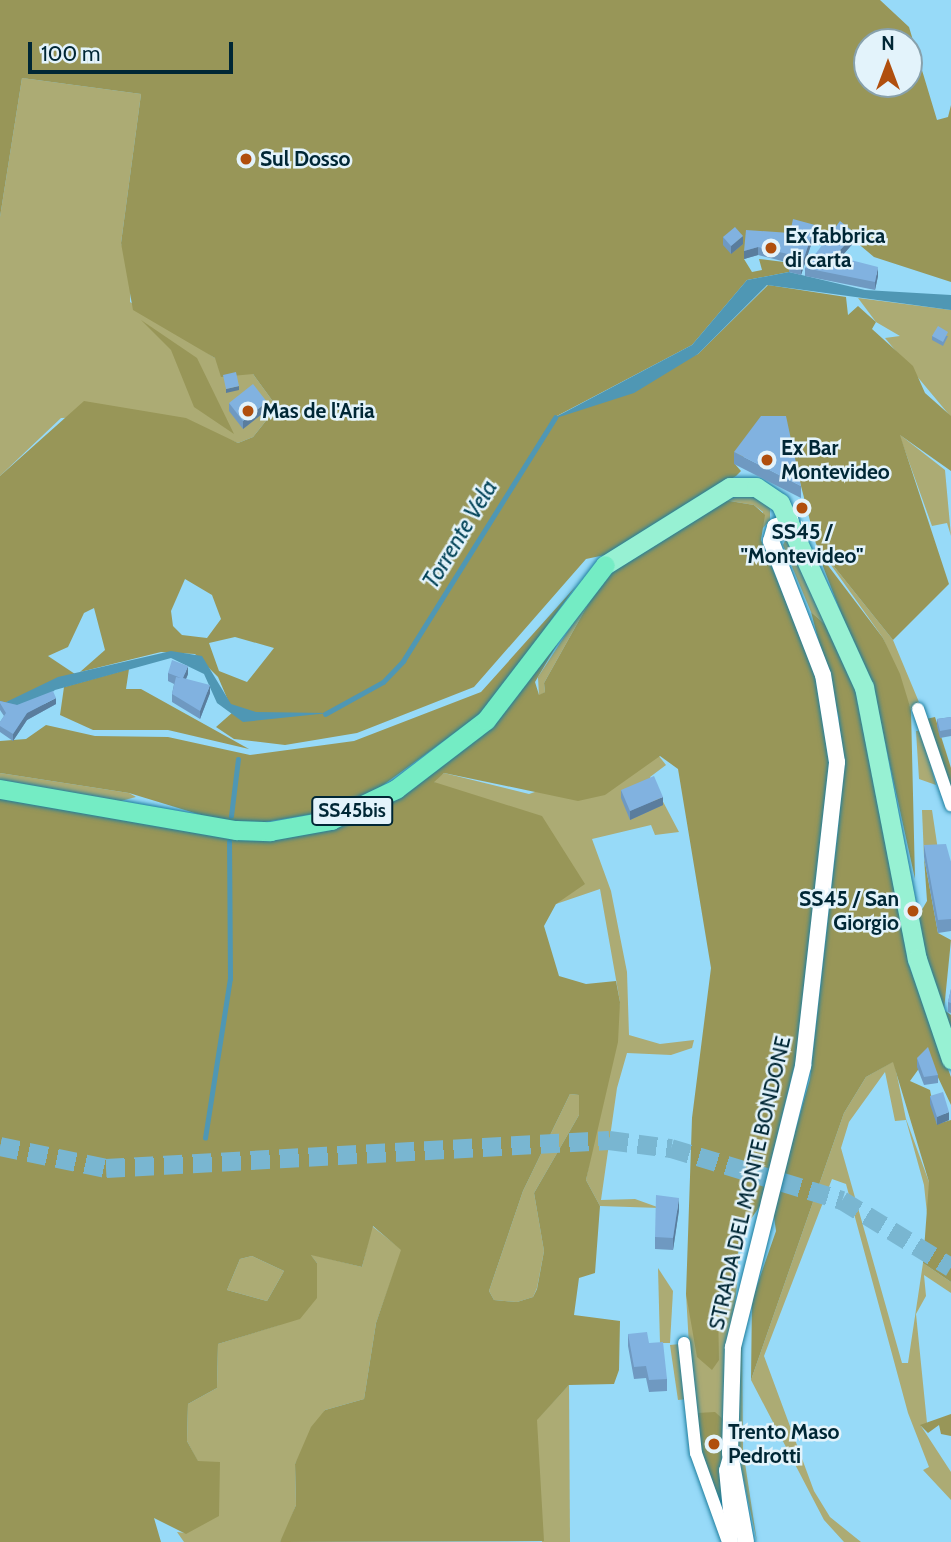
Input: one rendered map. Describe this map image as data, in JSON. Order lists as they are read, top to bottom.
{
  "streets": {
    "highway": ["SS45bis"],
    "street": ["STRADA DEL MONTE BONDONE"]
  },
  "crossings": [
    ["SS45bis", "STRADA DEL MONTE BONDONE"]
  ],
  "water": ["Torrente Vela"],
  "places": [
    "Sul Dosso",
    "Ex fabbrica di carta",
    "Mas de l'Aria",
    "Ex Bar Montevideo",
    "SS45 / \"Montevideo\"",
    "SS45 / San Giorgio",
    "Trento Maso Pedrotti"
  ],
  "scale_bar": "100 m",
  "north": "top"
}
